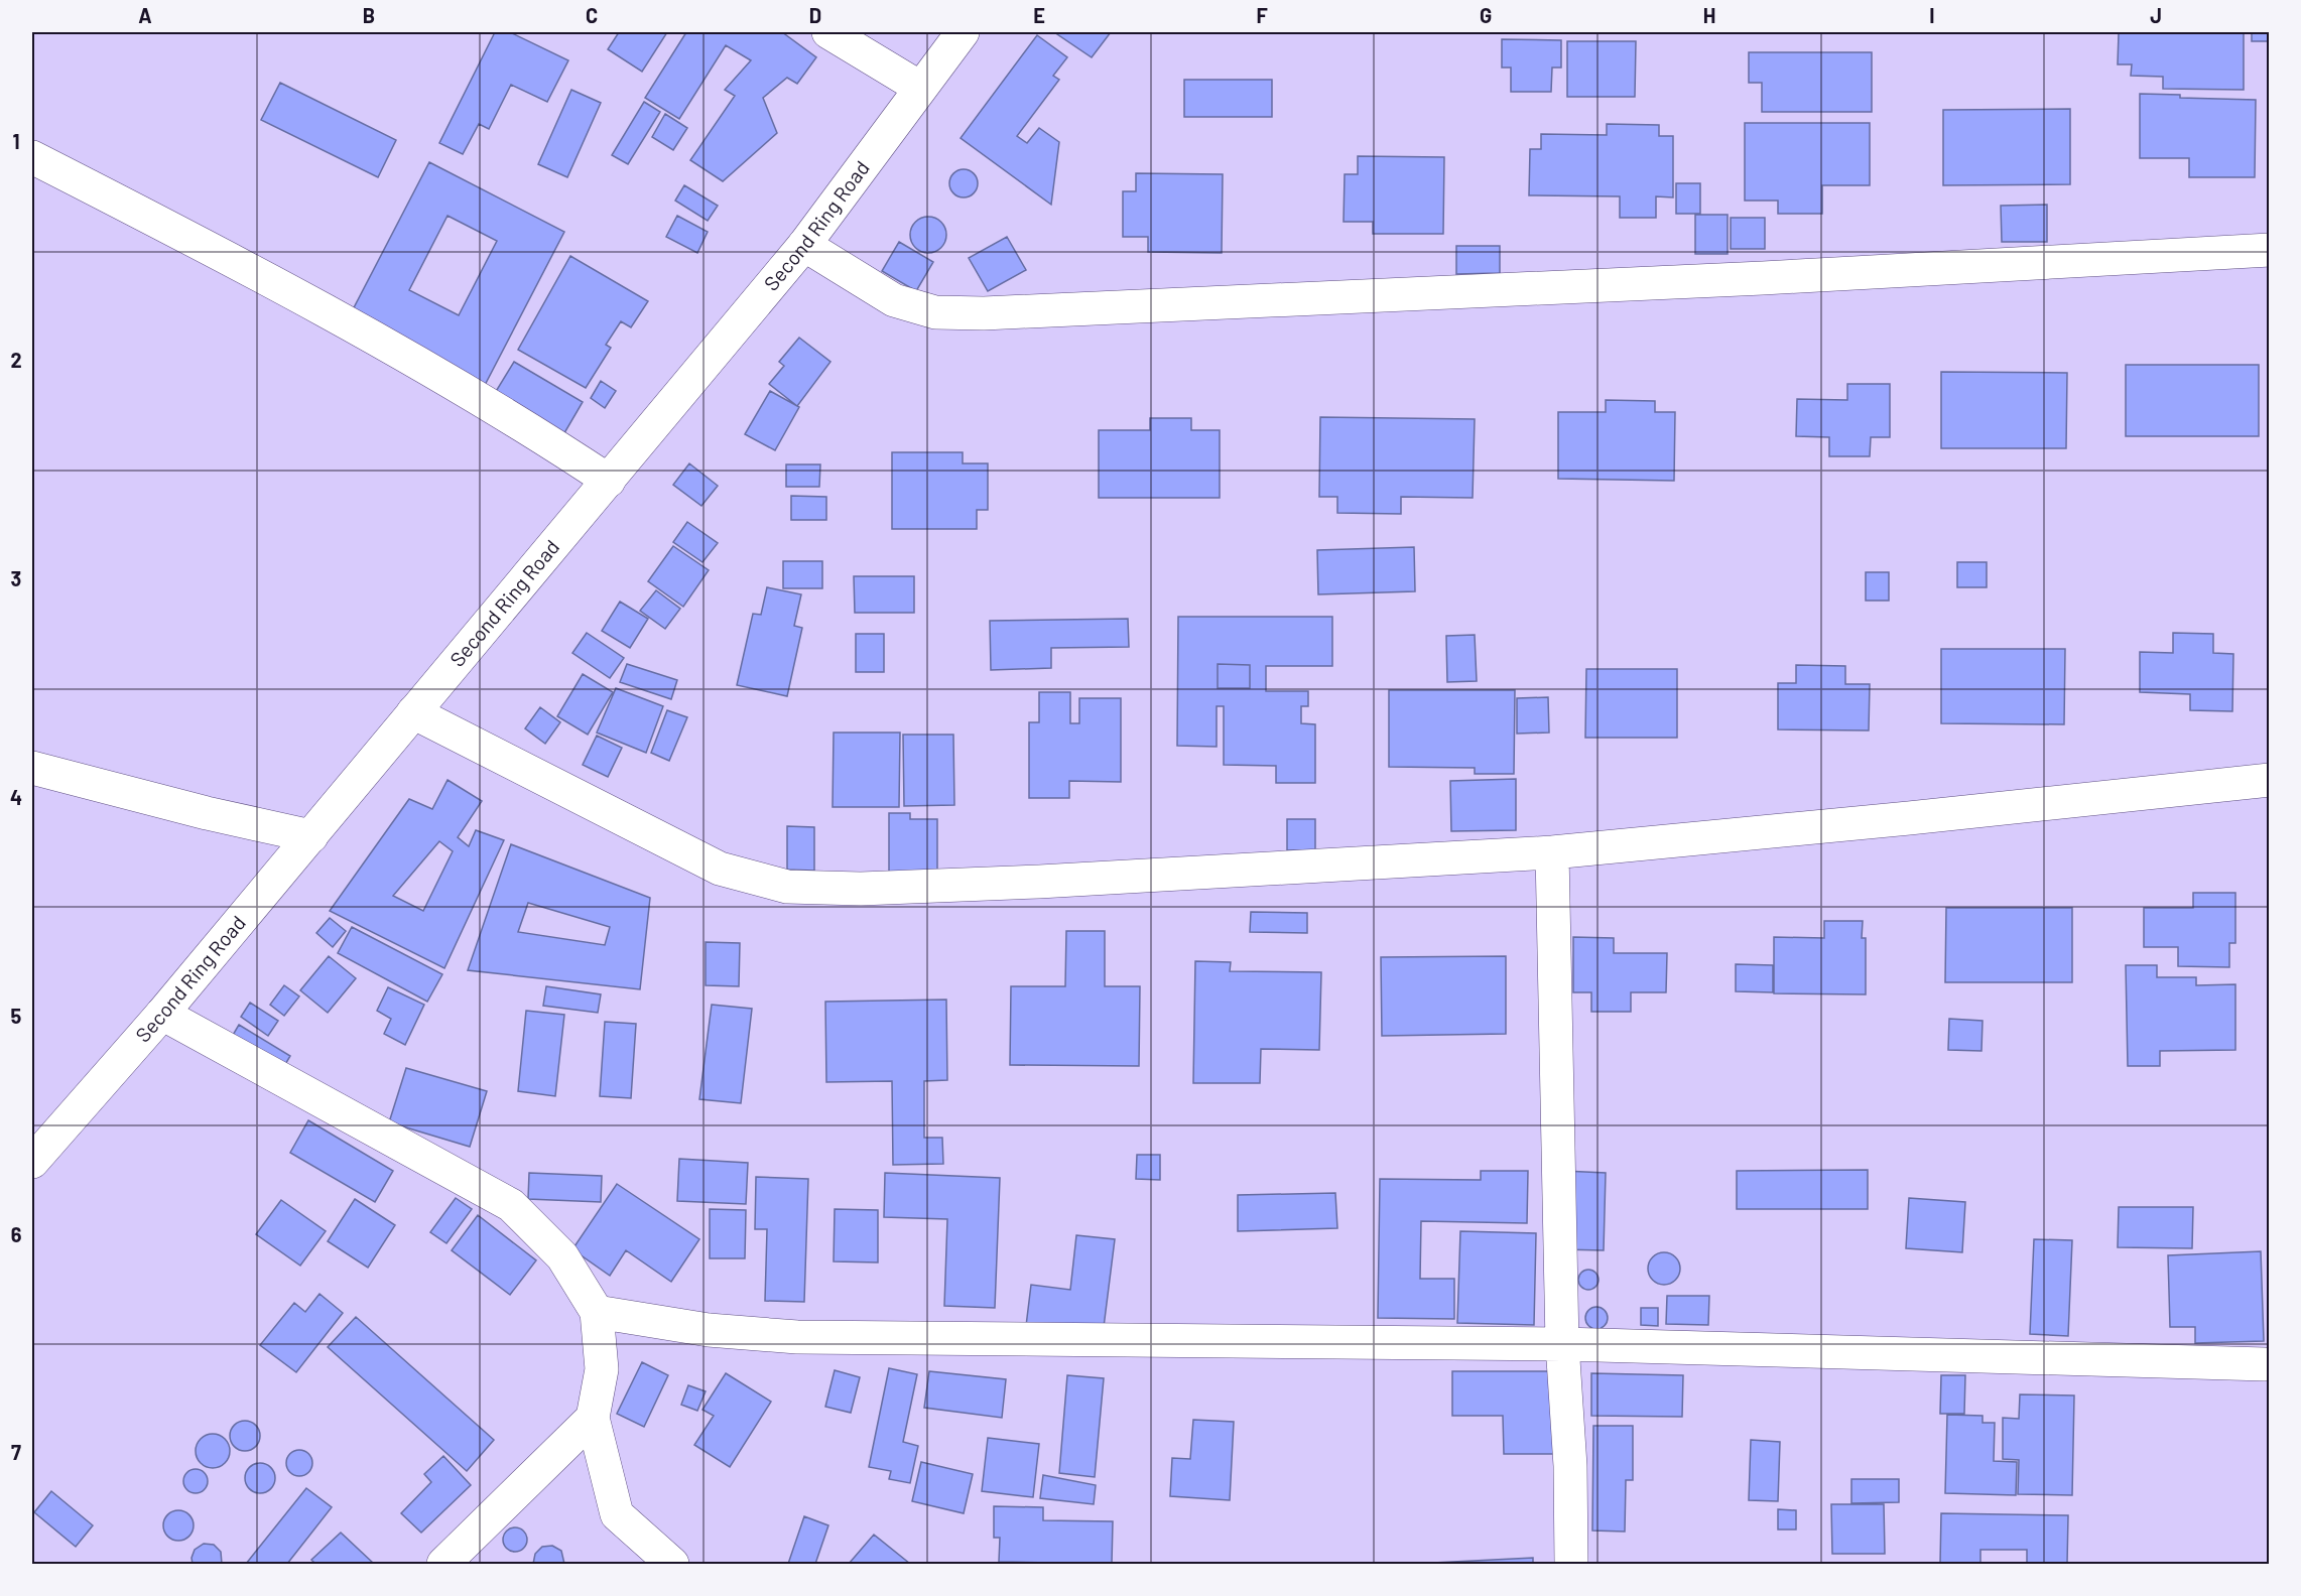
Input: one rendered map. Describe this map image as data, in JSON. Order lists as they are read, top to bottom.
{
  "streets": {
    "street": ["Second Ring Road"]
  },
  "grid": {
    "columns": [
      "A",
      "B",
      "C",
      "D",
      "E",
      "F",
      "G",
      "H",
      "I",
      "J"
    ],
    "rows": [
      "1",
      "2",
      "3",
      "4",
      "5",
      "6",
      "7"
    ]
  }
}
